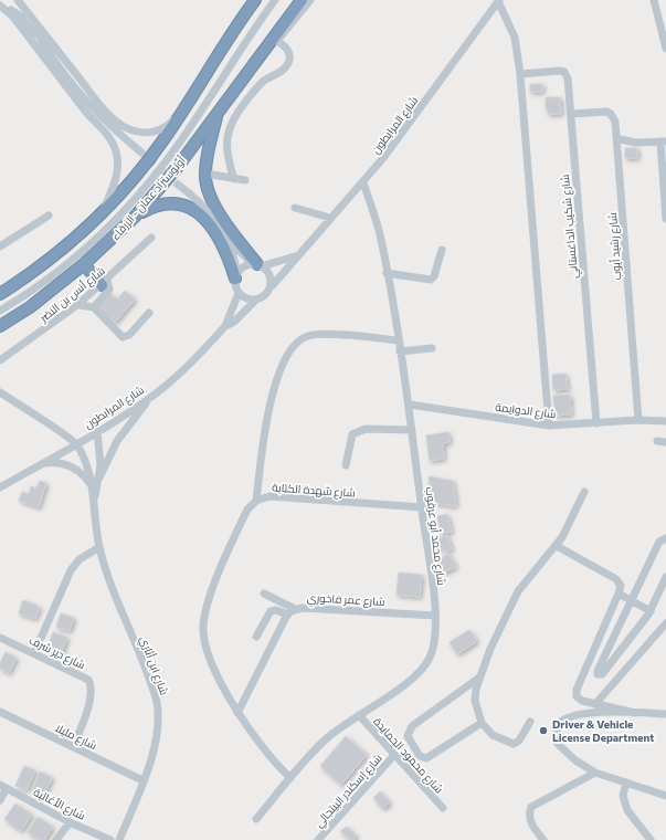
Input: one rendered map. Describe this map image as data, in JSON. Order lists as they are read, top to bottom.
{
  "streets": {
    "highway": ["أوتوستراد عمان - الزرقاء"],
    "street": [
      "شارع المرابطون",
      "شارع شكيب الداغستاني",
      "شارع رشيد أيوب",
      "شارع أنس بن النضر",
      "شارع الدوايمة",
      "شارع شهدة الكتابة",
      "شارع محمد أبو عرقوب",
      "شارع عمر فاخوري",
      "شارع دير شرف",
      "شارع ابن أثاري",
      "شارع مليلا",
      "شارع محمود الحمايدة",
      "شارع إسكندر البيتجالي",
      "شارع الأغالبة"
    ]
  },
  "crossings": [
    ["شارع المرابطون", "شارع محمد أبو عرقوب"],
    ["شارع المرابطون", "شارع ابن أثاري"],
    ["شارع شكيب الداغستاني", "شارع رشيد أيوب"],
    ["شارع شكيب الداغستاني", "شارع الدوايمة"],
    ["شارع رشيد أيوب", "شارع الدوايمة"],
    ["شارع الدوايمة", "شارع محمد أبو عرقوب"],
    ["شارع شهدة الكتابة", "شارع محمد أبو عرقوب"],
    ["شارع شهدة الكتابة", "شارع عمر فاخوري"],
    ["شارع محمد أبو عرقوب", "شارع عمر فاخوري"],
    ["شارع محمد أبو عرقوب", "شارع محمود الحمايدة"],
    ["شارع دير شرف", "شارع مليلا"],
    ["شارع ابن أثاري", "شارع مليلا"],
    ["شارع محمود الحمايدة", "شارع إسكندر البيتجالي"]
  ],
  "places": ["Driver & Vehicle License Department"]
}
